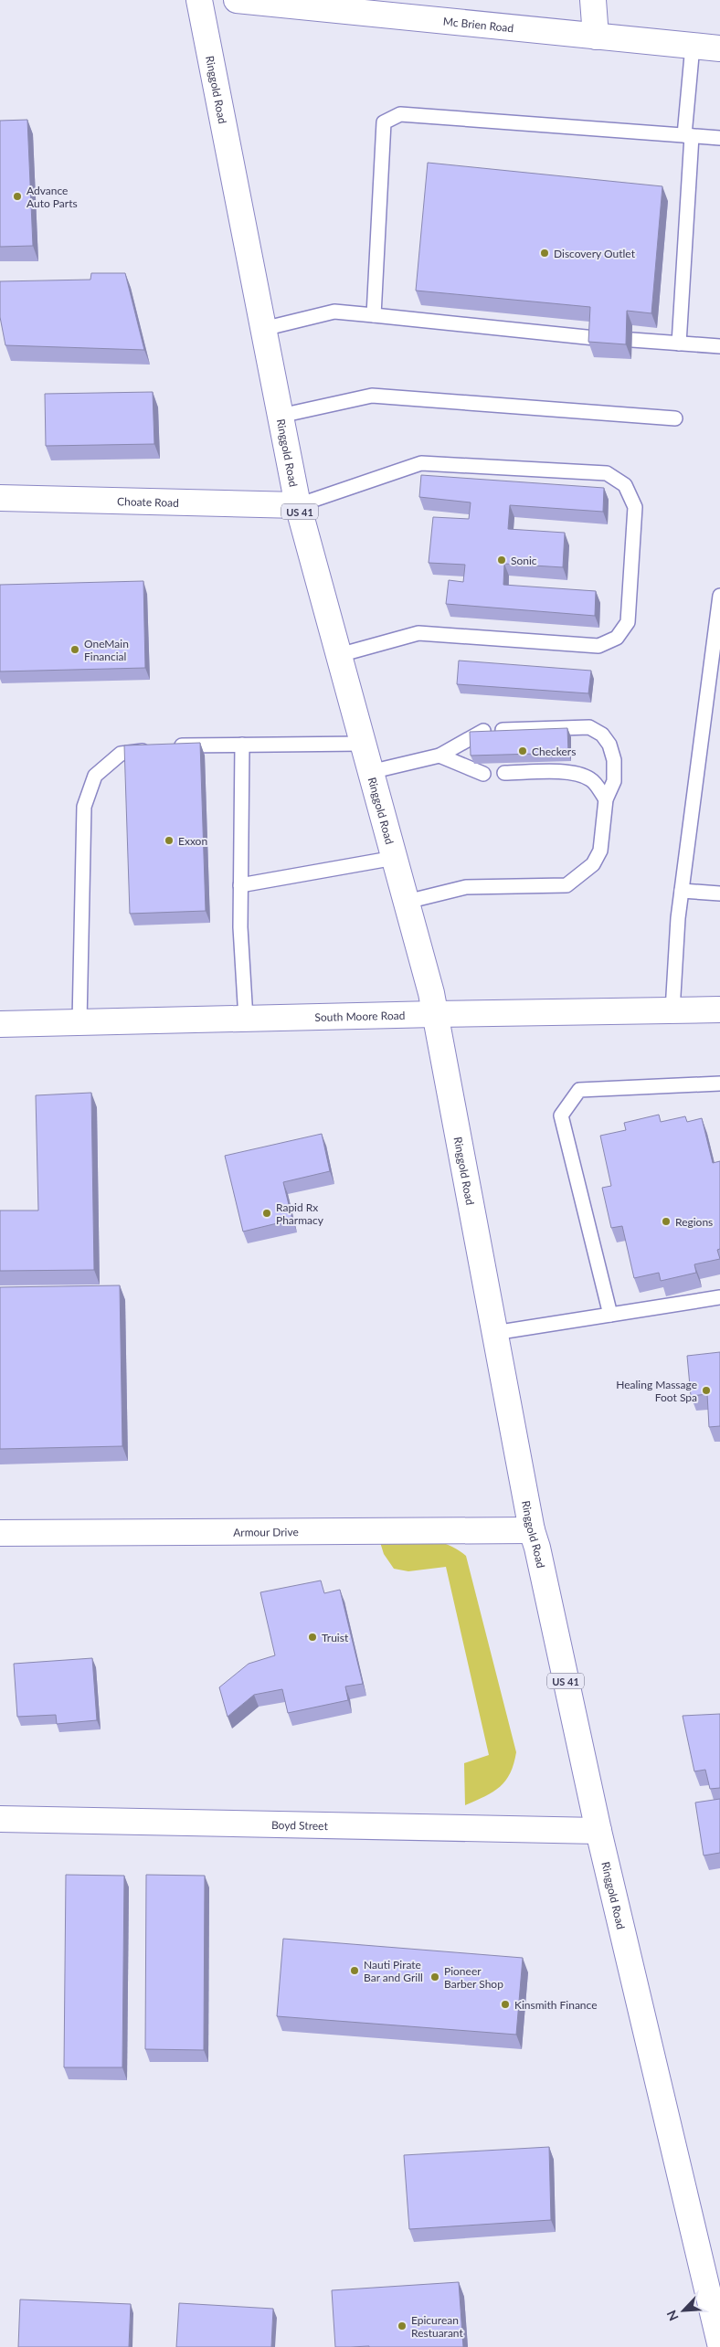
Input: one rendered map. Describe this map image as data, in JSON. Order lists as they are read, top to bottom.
{
  "streets": {
    "main road": [
      "Mc Brien Road",
      "Ringgold Road",
      "Choate Road",
      "US 41",
      "South Moore Road",
      "Armour Drive",
      "Boyd Street"
    ]
  },
  "crossings": [
    ["Ringgold Road", "Choate Road"],
    ["Ringgold Road", "South Moore Road"],
    ["Ringgold Road", "Armour Drive"],
    ["Ringgold Road", "Boyd Street"]
  ],
  "places": [
    "Advance Auto Parts",
    "Discovery Outlet",
    "Sonic",
    "OneMain Financial",
    "Checkers",
    "Exxon",
    "Rapid Rx Pharmacy",
    "Regions",
    "Healing Massage Foot Spa",
    "Truist",
    "Nauti Pirate Bar and Grill",
    "Pioneer Barber Shop",
    "Kinsmith Finance",
    "Epicurean Restuarant"
  ],
  "north": "bottom left"
}
